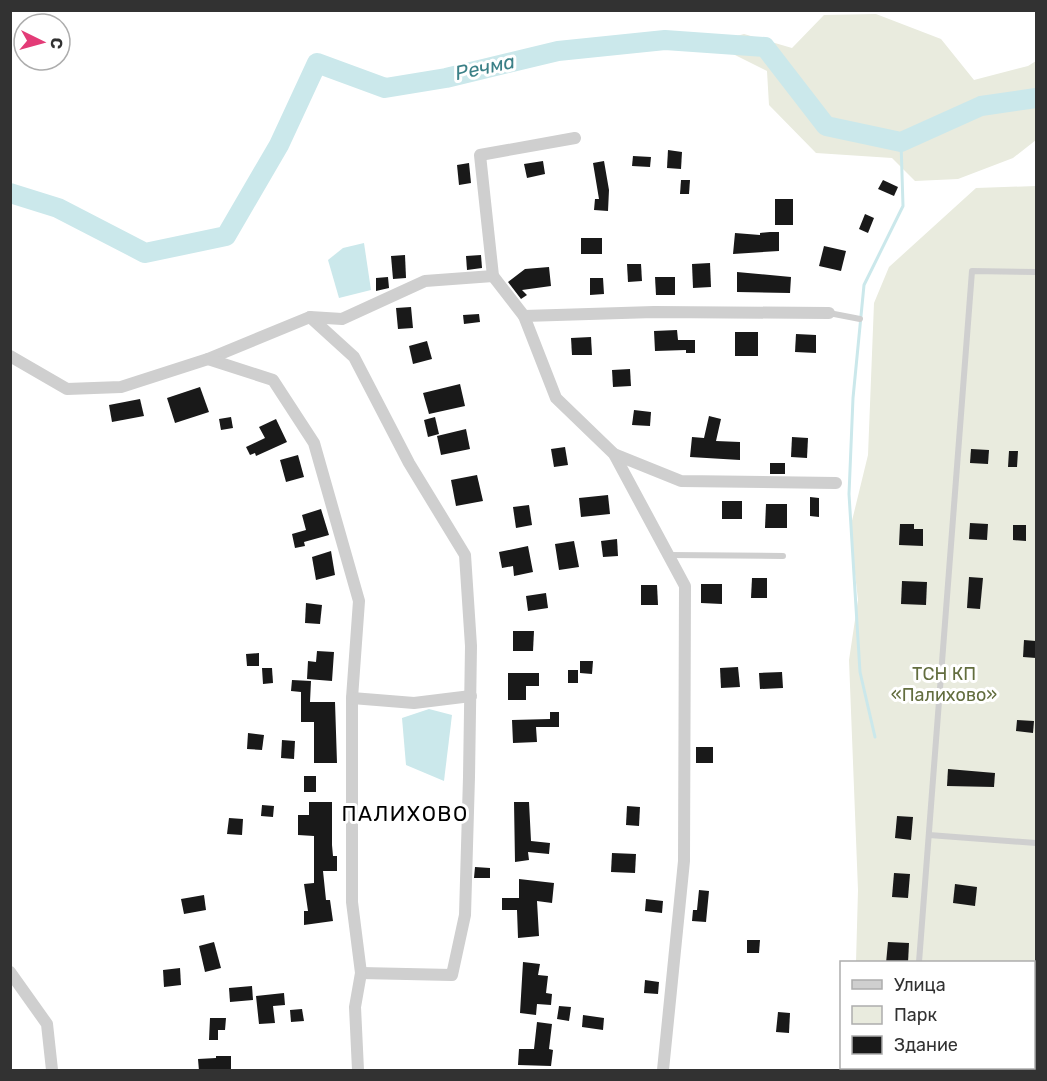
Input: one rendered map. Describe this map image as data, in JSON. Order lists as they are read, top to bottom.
{
  "districts": ["ПАЛИХОВО"],
  "water": ["Речма"],
  "parks": ["ТСН КП «Палихово»"],
  "legend": ["Улица", "Парк", "Здание"],
  "north": "right"
}
